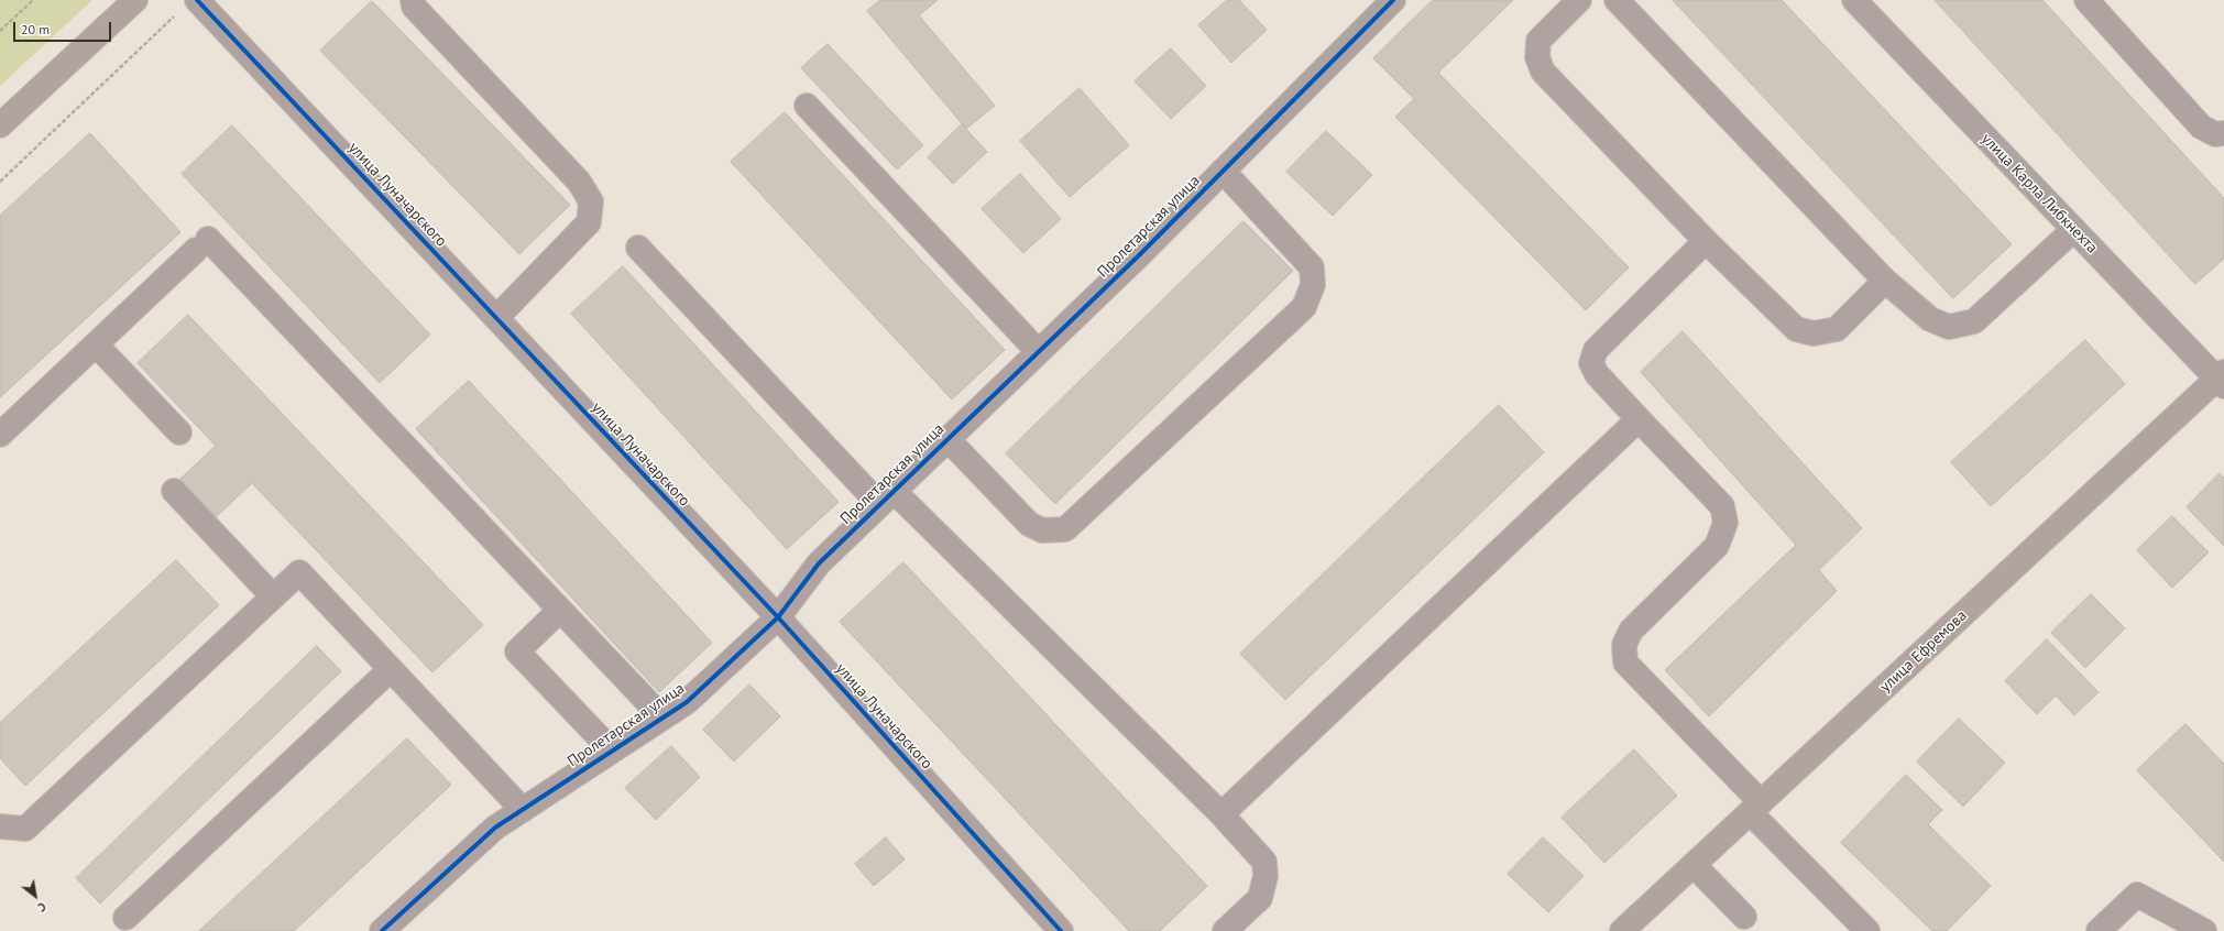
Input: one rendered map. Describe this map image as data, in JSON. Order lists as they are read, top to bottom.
{
  "streets": {
    "main road": ["улица Ефремова"],
    "street": ["улица Карла Либкнехта", "улица Луначарского", "Пролетарская улица"]
  },
  "crossings": [
    ["улица Карла Либкнехта", "улица Ефремова"],
    ["улица Луначарского", "Пролетарская улица"]
  ],
  "scale_bar": "20 m",
  "north": "bottom right"
}
